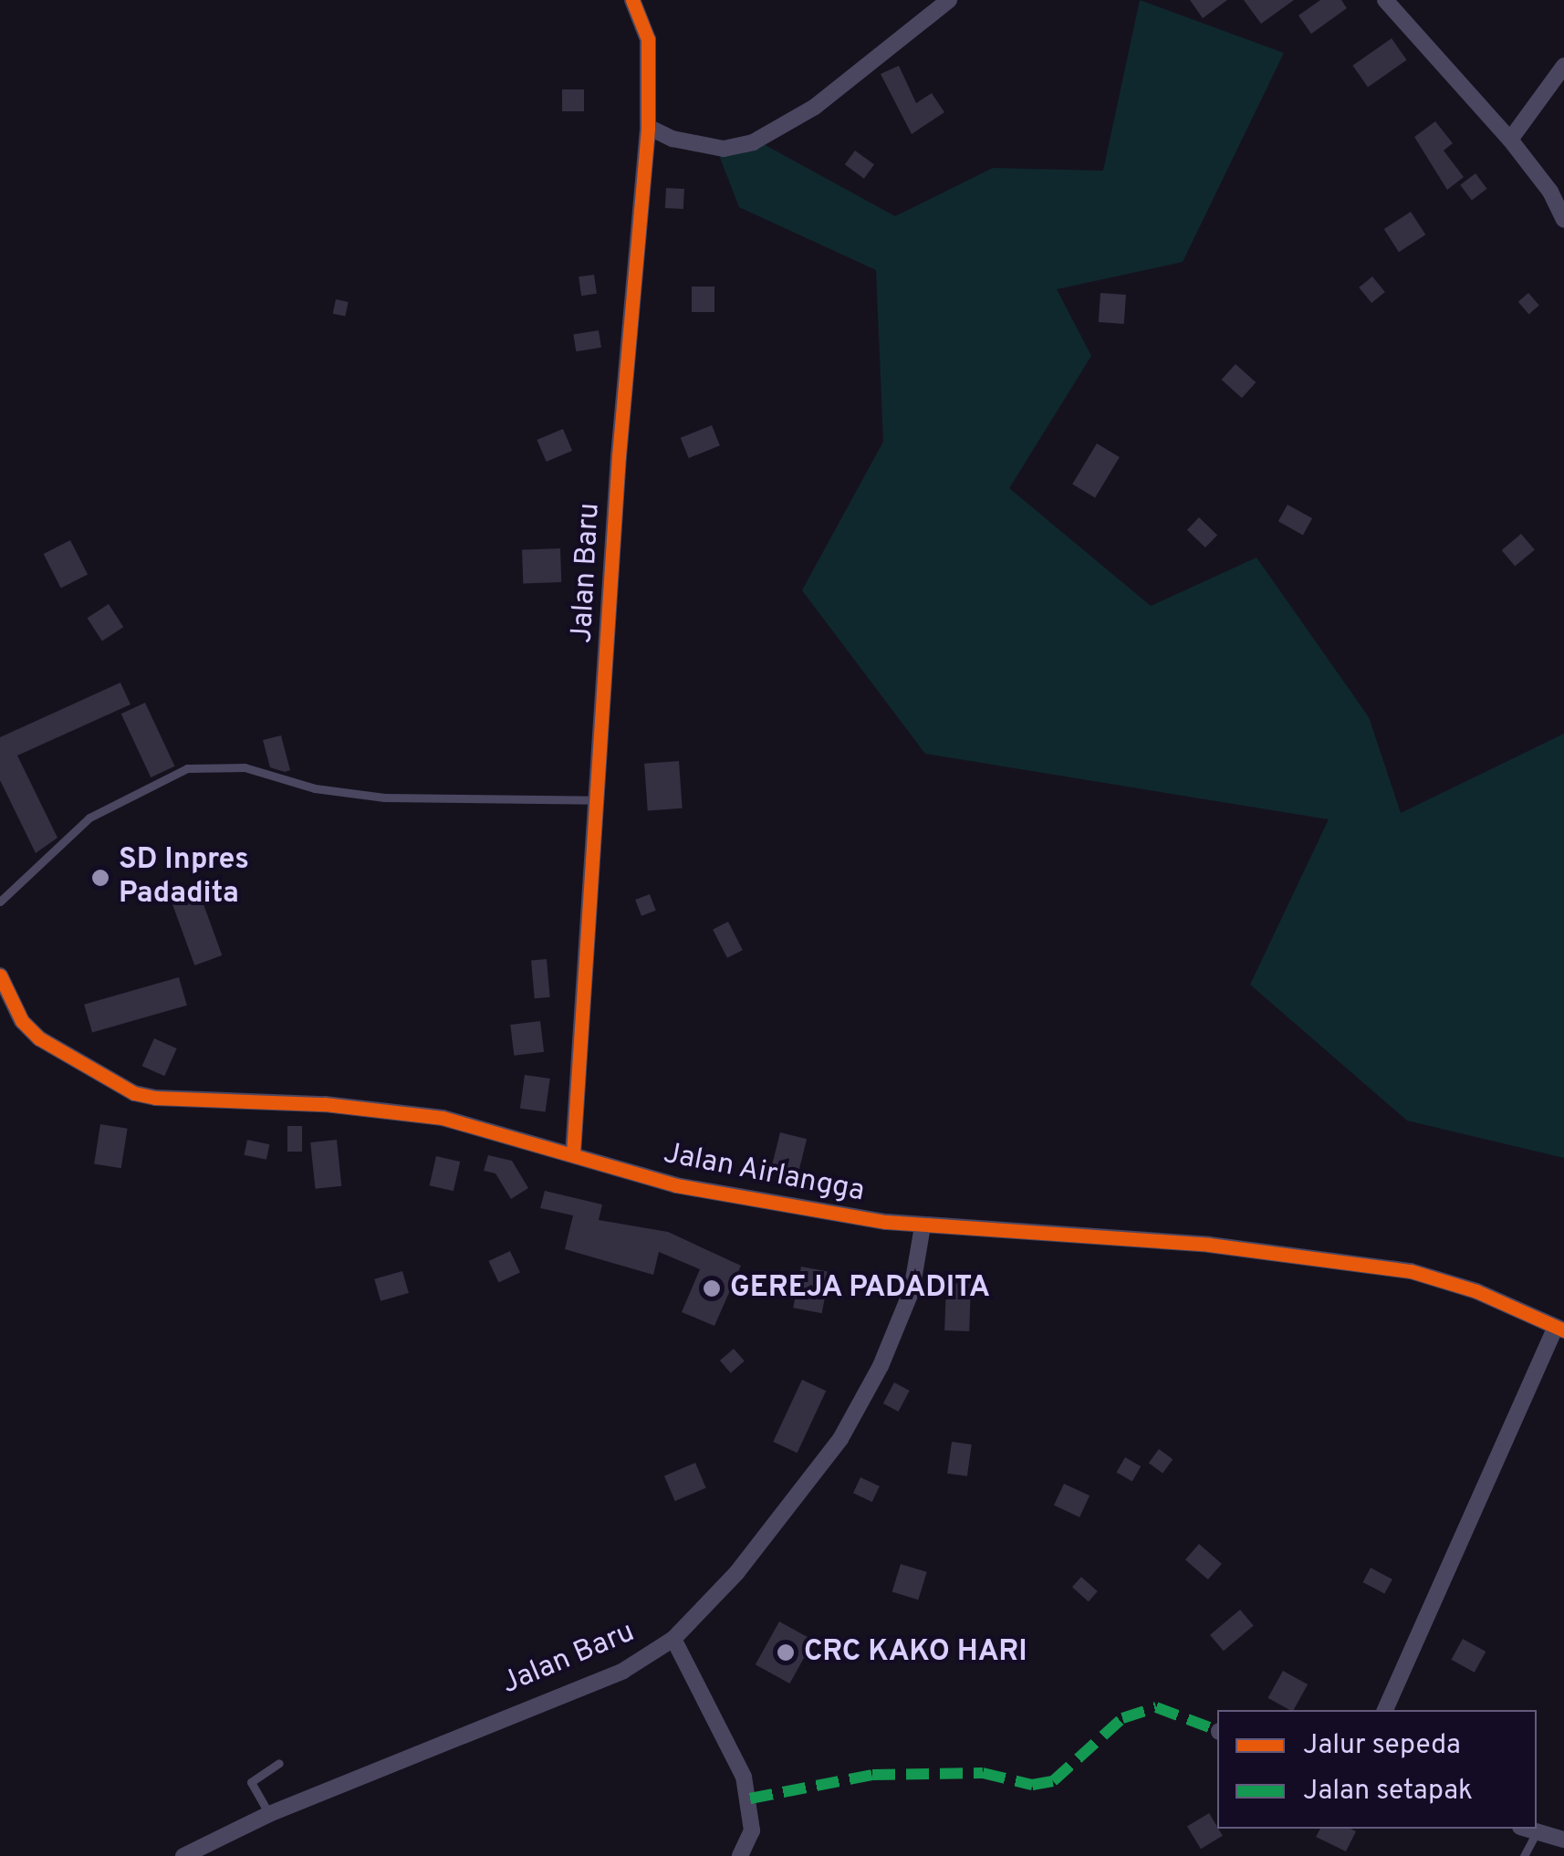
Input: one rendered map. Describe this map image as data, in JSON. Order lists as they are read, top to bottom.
{
  "streets": {
    "street": ["Jalan Baru", "Jalan Airlangga"]
  },
  "crossings": [
    ["Jalan Baru", "Jalan Airlangga"]
  ],
  "places": ["SD Inpres Padadita", "GEREJA PADADITA", "CRC KAKO HARI"],
  "legend": ["Jalur sepeda", "Jalan setapak"]
}
